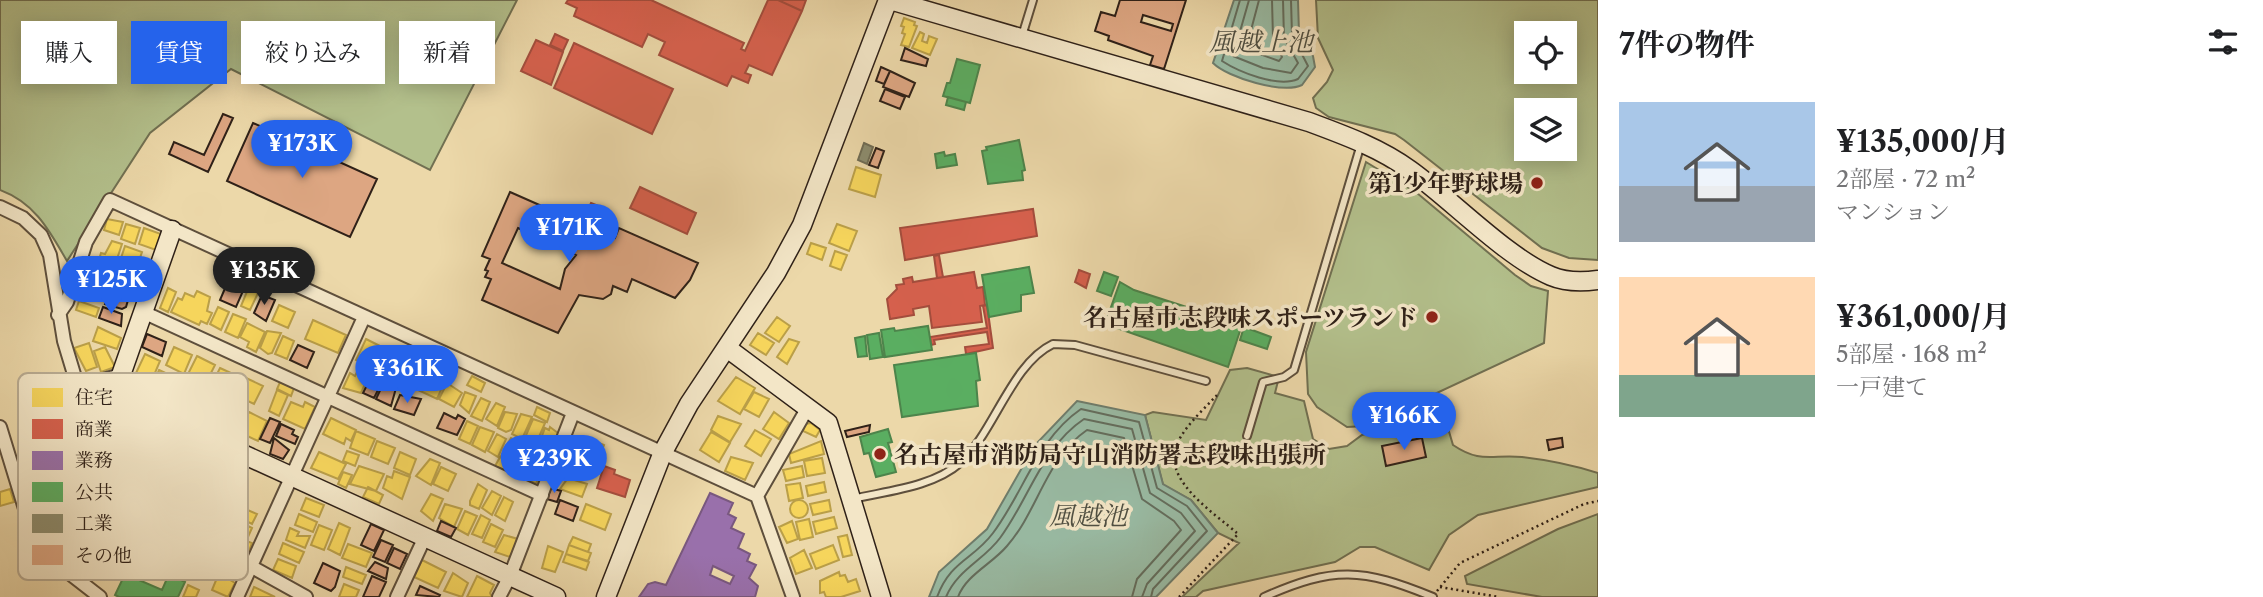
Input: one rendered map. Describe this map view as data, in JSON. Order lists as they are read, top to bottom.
{
  "water": ["風越上池", "風越池"],
  "places": ["第1少年野球場", "名古屋市志段味スポーツランド", "名古屋市消防局守山消防署志段味出張所"],
  "legend": [
    "住宅",
    "商業",
    "業務",
    "公共",
    "工業",
    "その他"
  ],
  "page": {
    "heading": "7件の物件",
    "chip": [
      "購入",
      "賃貸",
      "絞り込み",
      "新着"
    ],
    "list": [
      {
        "name": "¥135,000/月",
        "note": "2部屋 · 72 m² · マンション"
      },
      {
        "name": "¥361,000/月",
        "note": "5部屋 · 168 m² · 一戸建て"
      }
    ],
    "price": [
      "¥173K",
      "¥171K",
      "¥135K",
      "¥125K",
      "¥361K",
      "¥166K",
      "¥239K"
    ]
  }
}
